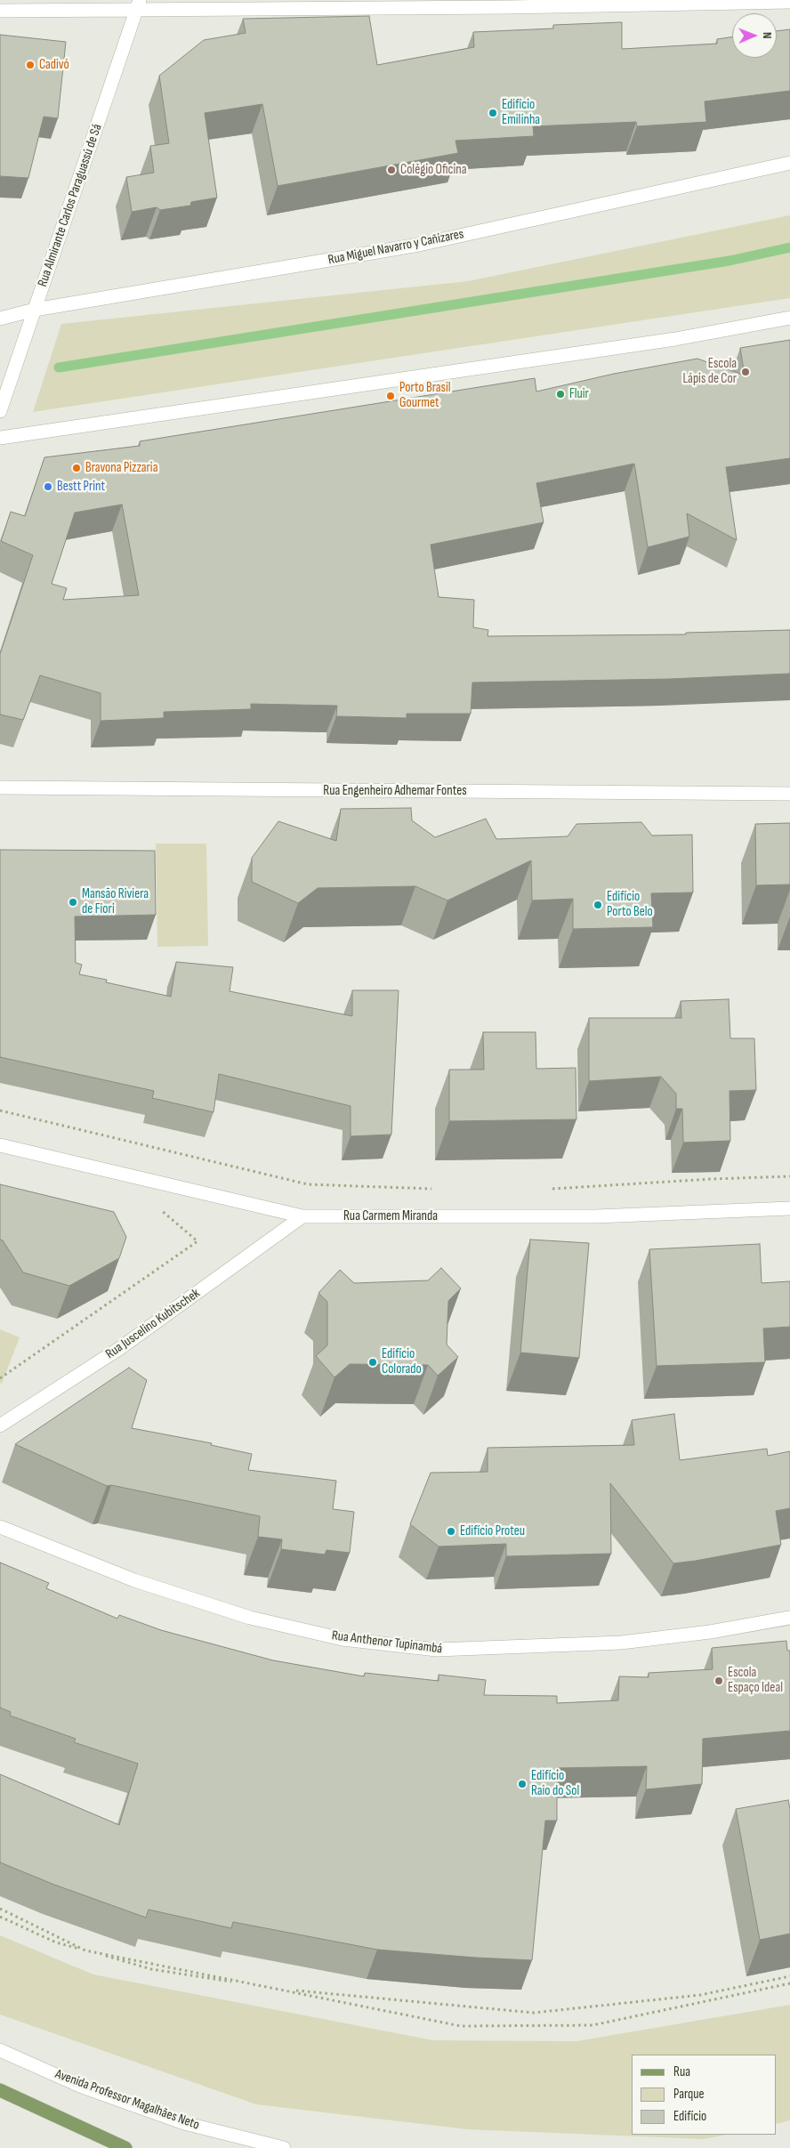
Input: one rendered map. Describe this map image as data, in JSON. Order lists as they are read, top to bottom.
{
  "streets": {
    "street": [
      "Rua Almirante Carlos Paraguassú de Sá",
      "Rua Miguel Navarro y Cañizares",
      "Rua Engenheiro Adhemar Fontes",
      "Rua Carmem Miranda",
      "Rua Juscelino Kubitschek",
      "Rua Anthenor Tupinambá",
      "Avenida Professor Magalhães Neto"
    ]
  },
  "crossings": [
    ["Rua Almirante Carlos Paraguassú de Sá", "Rua Miguel Navarro y Cañizares"],
    ["Rua Carmem Miranda", "Rua Juscelino Kubitschek"]
  ],
  "places": [
    "Cadivó",
    "Edifício Emilinha",
    "Colégio Oficina",
    "Escola Lápis de Cor",
    "Fluir",
    "Porto Brasil Gourmet",
    "Bravona Pizzaria",
    "Bestt Print",
    "Mansão Riviera de Fiori",
    "Edifício Porto Belo",
    "Edifício Colorado",
    "Edifício Proteu",
    "Escola Espaço Ideal",
    "Edifício Raio do Sol"
  ],
  "legend": ["Rua", "Parque", "Edifício"],
  "north": "right"
}
